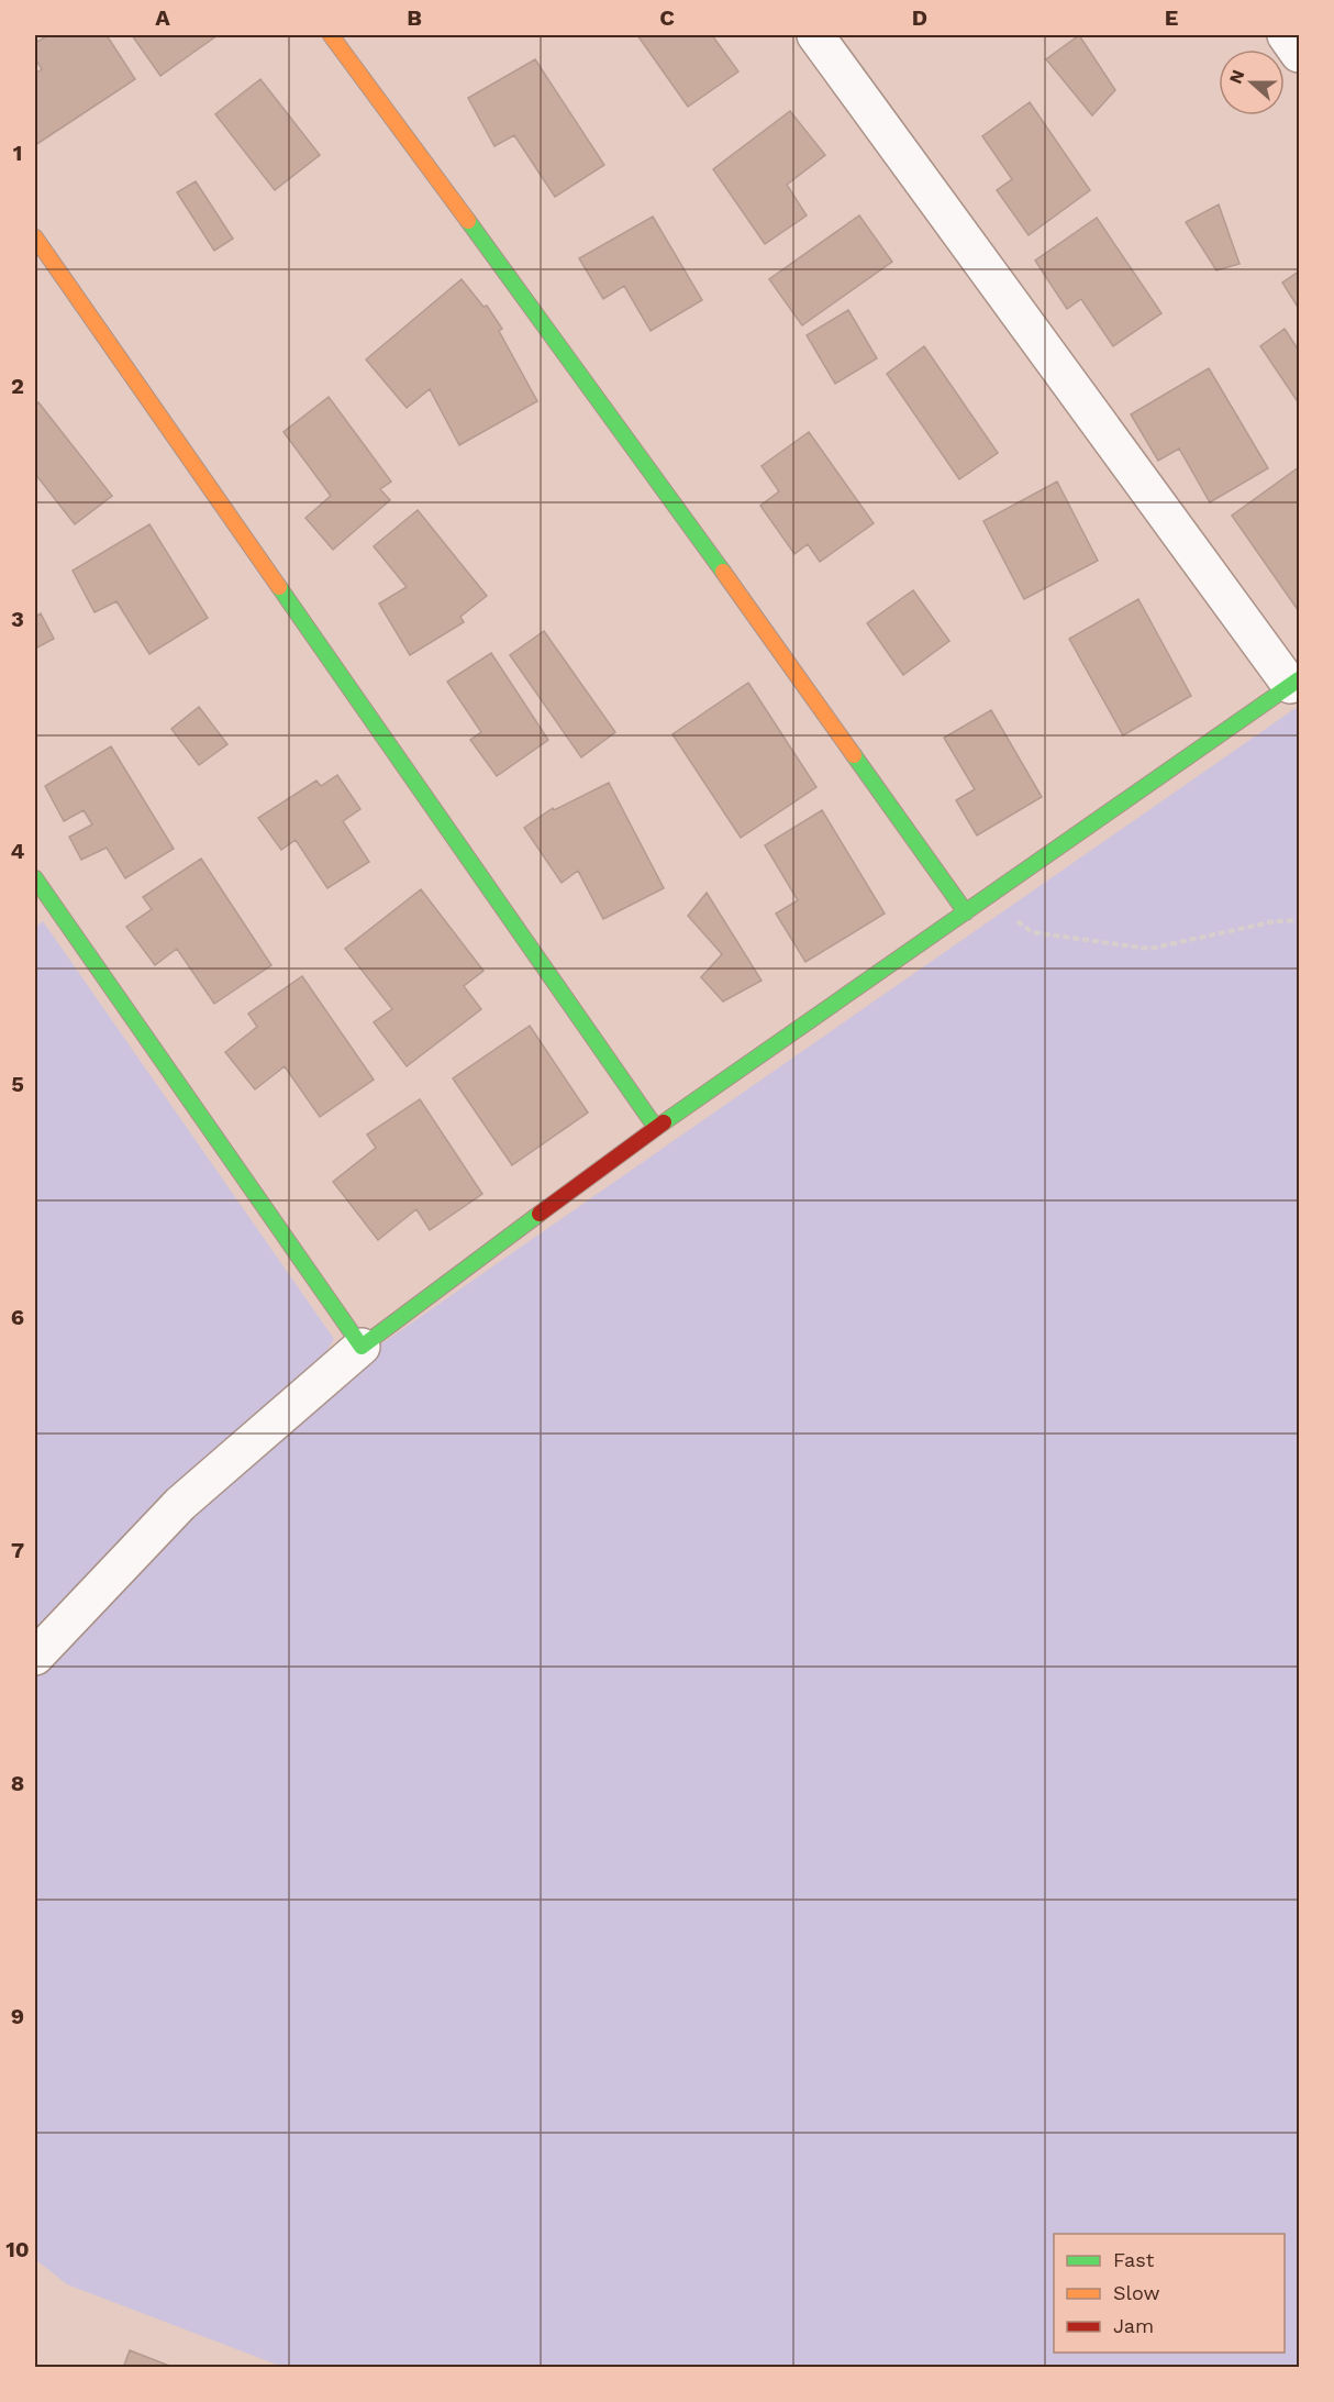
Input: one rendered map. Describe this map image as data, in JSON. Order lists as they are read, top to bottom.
{
  "legend": ["Fast", "Slow", "Jam"],
  "north": "left",
  "grid": {
    "columns": [
      "A",
      "B",
      "C",
      "D",
      "E"
    ],
    "rows": [
      "1",
      "2",
      "3",
      "4",
      "5",
      "6",
      "7",
      "8",
      "9",
      "10"
    ]
  }
}
